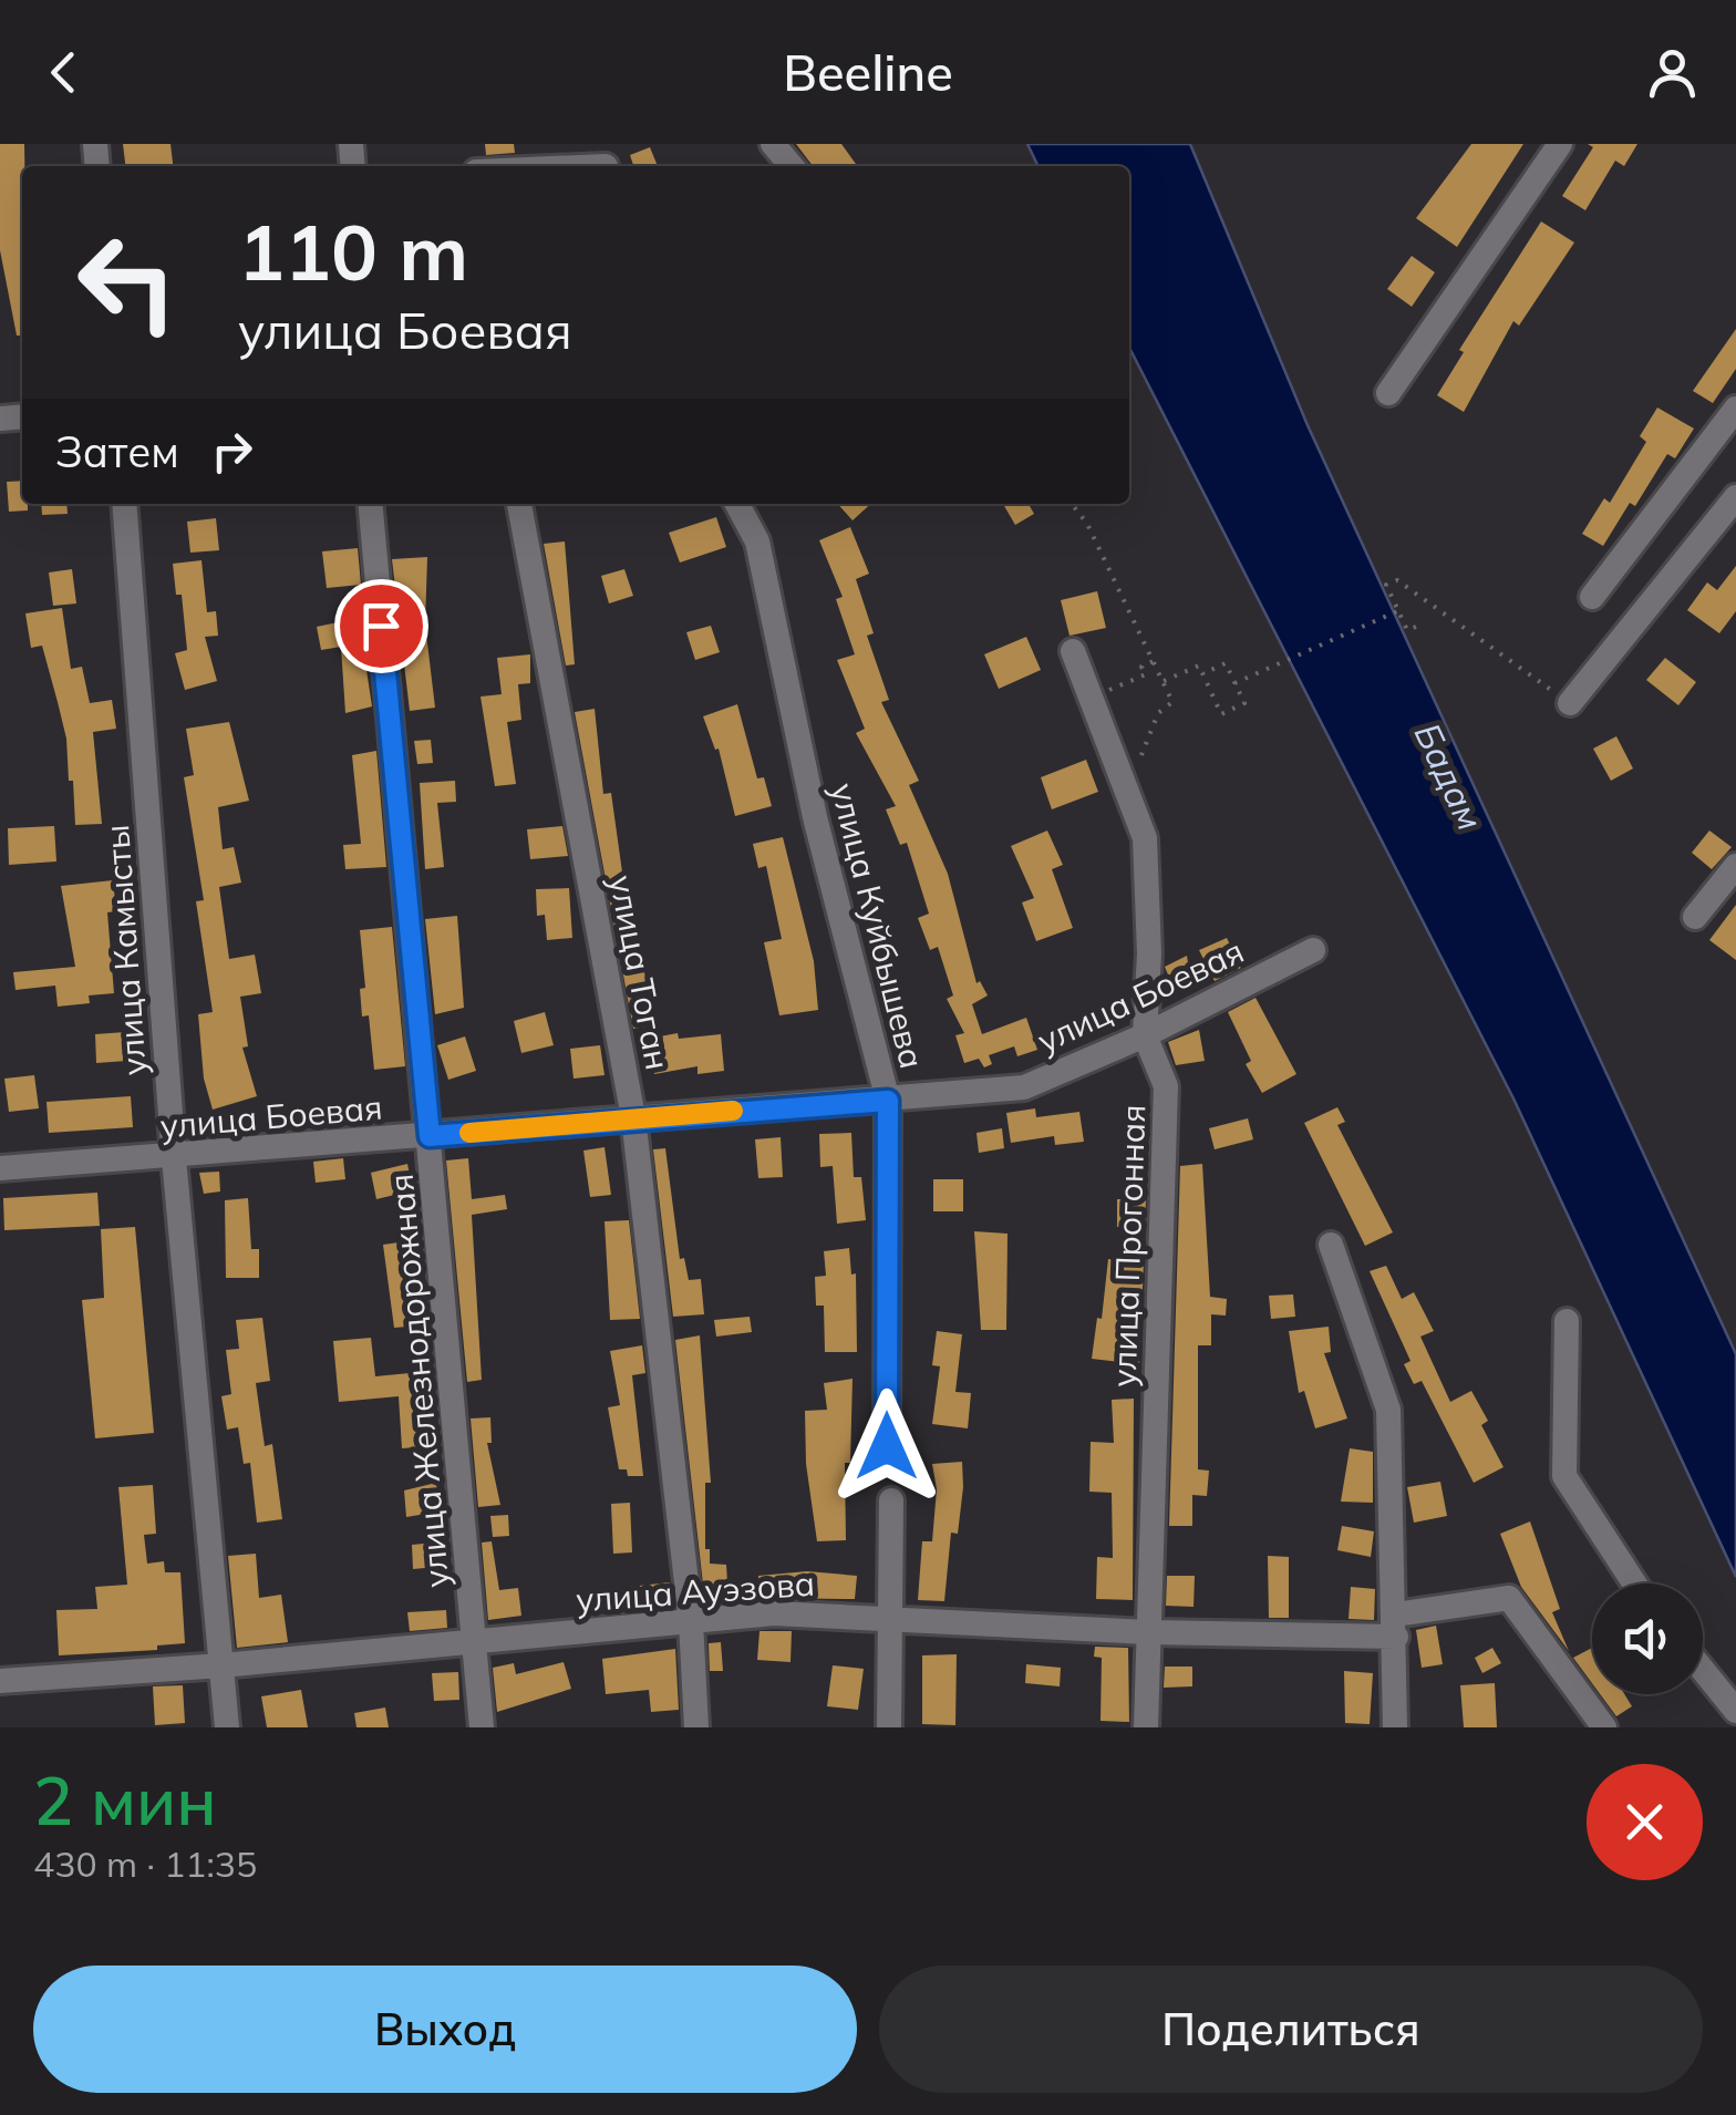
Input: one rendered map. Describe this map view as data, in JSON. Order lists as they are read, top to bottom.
{
  "streets": {
    "street": [
      "улица Куйбышева",
      "улица Камысты",
      "улица Тоган",
      "улица Боевая",
      "улица Прогонная",
      "улица Железнодорожная",
      "улица Ауэзова"
    ]
  },
  "crossings": [
    ["улица Куйбышева", "улица Боевая"],
    ["улица Камысты", "улица Боевая"],
    ["улица Камысты", "улица Ауэзова"],
    ["улица Тоган", "улица Боевая"],
    ["улица Тоган", "улица Ауэзова"],
    ["улица Боевая", "улица Прогонная"],
    ["улица Боевая", "улица Железнодорожная"],
    ["улица Прогонная", "улица Ауэзова"],
    ["улица Железнодорожная", "улица Ауэзова"]
  ],
  "water": ["Бадам"],
  "page": {
    "header": "Beeline",
    "turn": ["110 m", "улица Боевая"],
    "then": "Затем",
    "heading": ["2 мин", "430 m · 11:35"],
    "buttons": ["Выход", "Поделиться"]
  }
}
